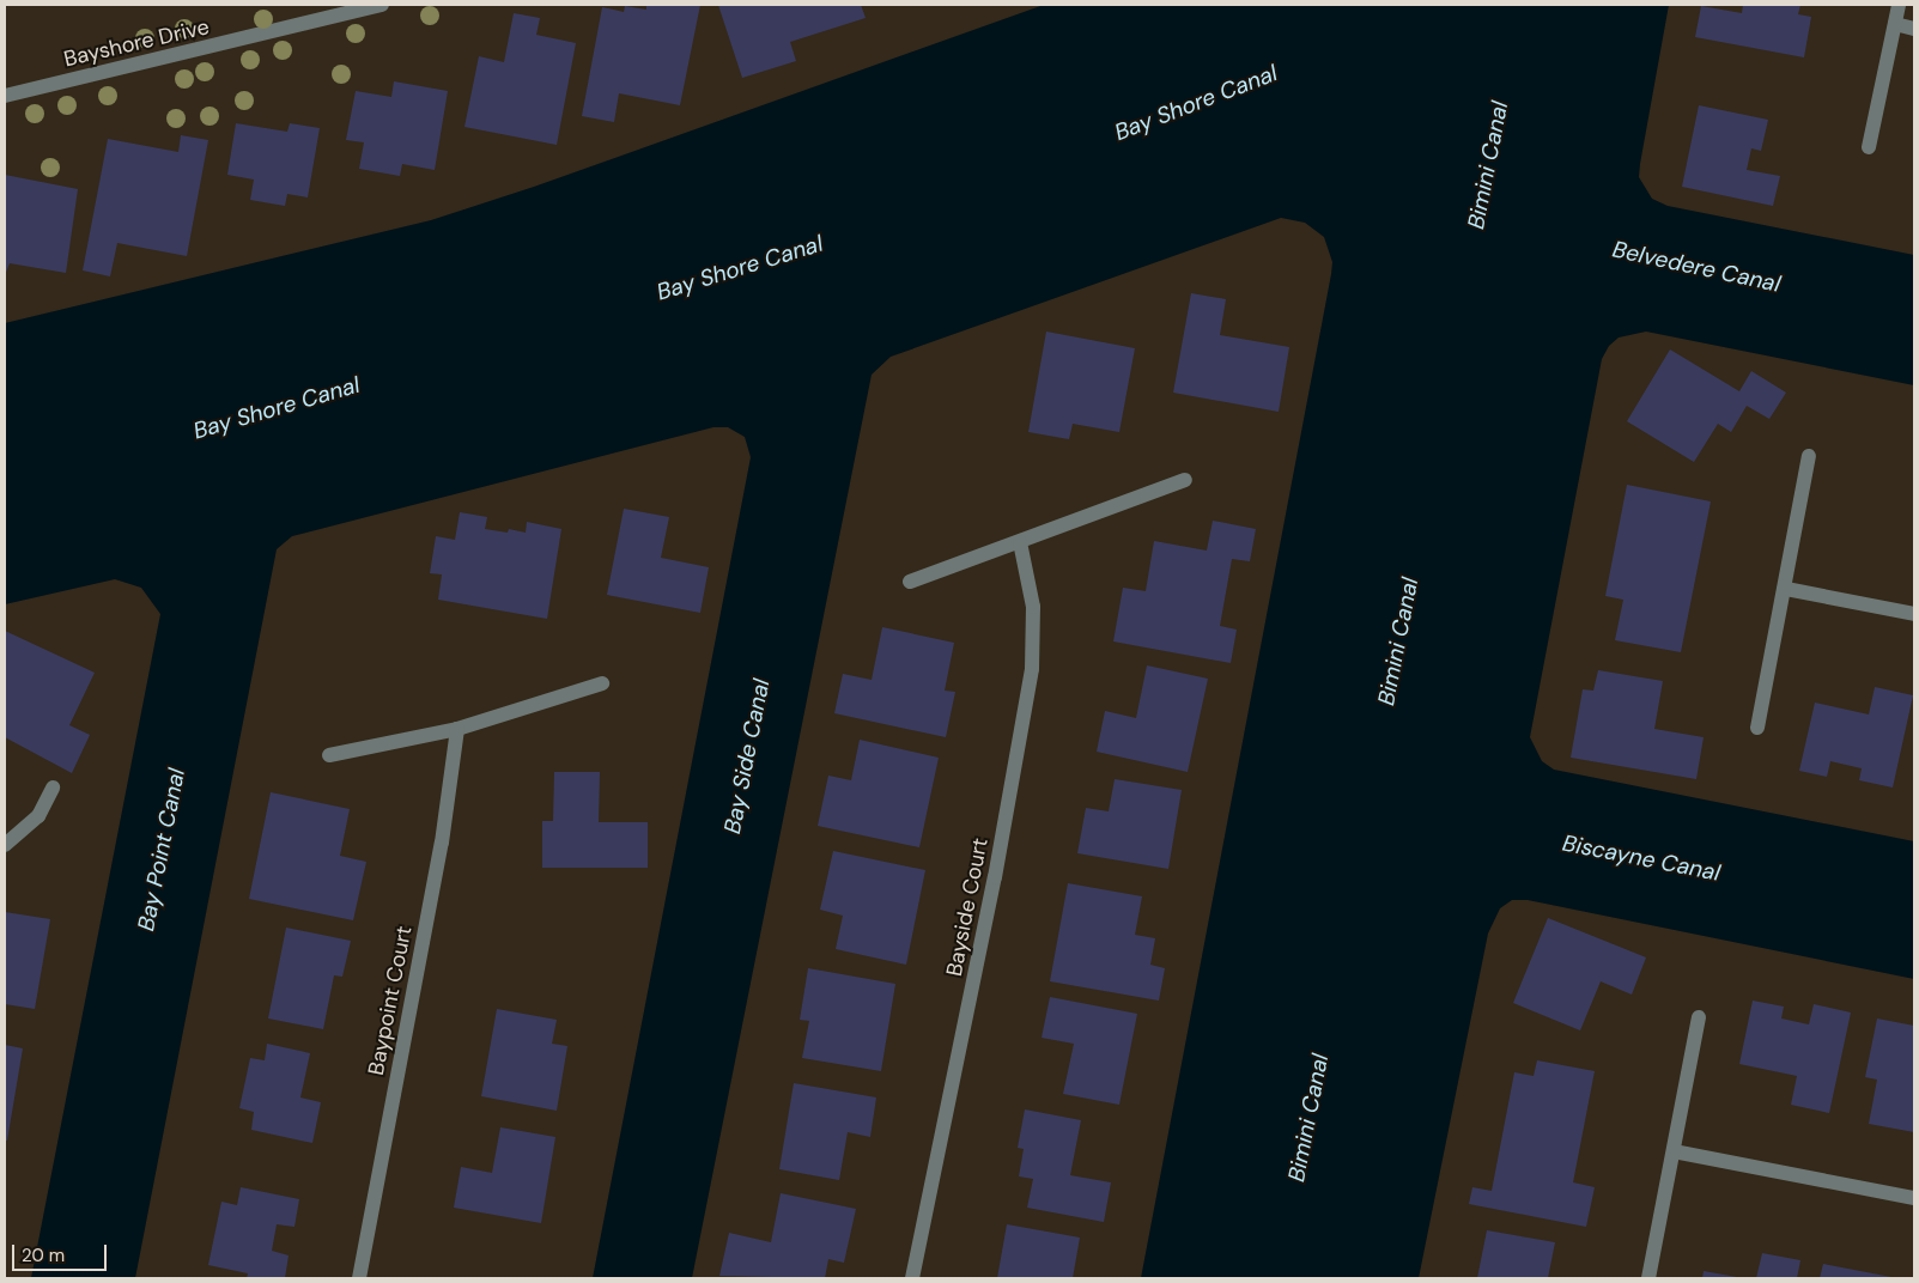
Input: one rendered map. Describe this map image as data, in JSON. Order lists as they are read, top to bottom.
{
  "streets": {
    "street": ["Bayshore Drive", "Bayside Court", "Baypoint Court"]
  },
  "water": [
    "Bay Shore Canal",
    "Bimini Canal",
    "Belvedere Canal",
    "Bay Side Canal",
    "Bay Point Canal",
    "Biscayne Canal"
  ],
  "scale_bar": "20 m"
}
